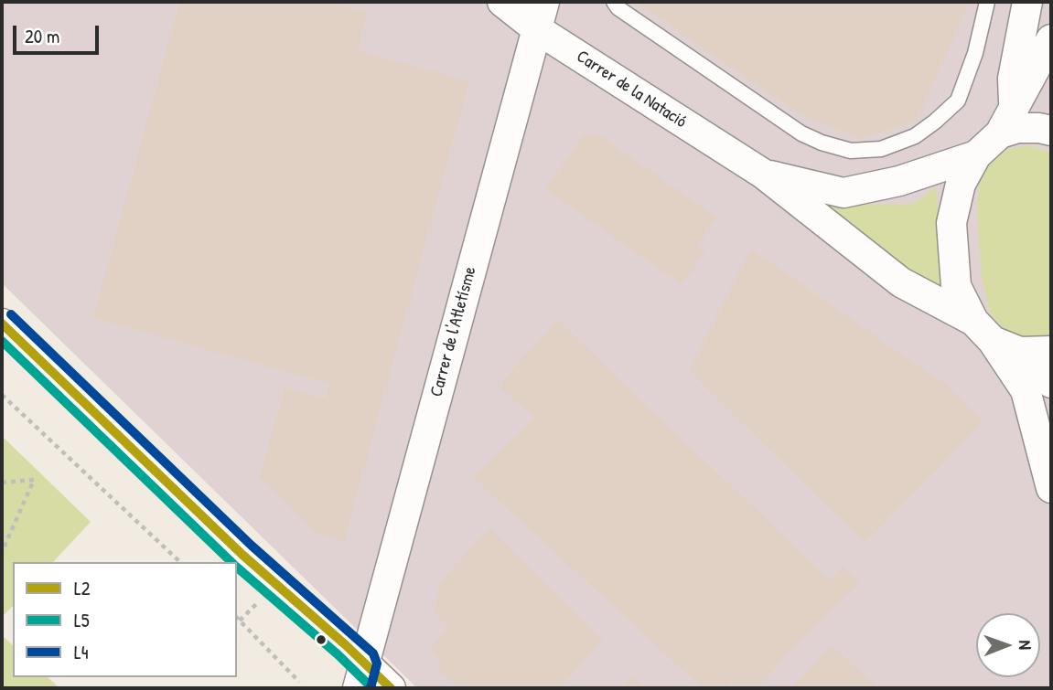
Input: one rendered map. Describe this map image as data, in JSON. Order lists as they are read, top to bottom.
{
  "streets": {
    "street": ["Carrer de la Natació", "Carrer de l'Atletísme"]
  },
  "crossings": [
    ["Carrer de la Natació", "Carrer de l'Atletísme"]
  ],
  "lines": ["transit line L4", "transit line L2", "transit line L5"],
  "legend": ["L2", "L5", "L4"],
  "scale_bar": "20 m",
  "north": "right"
}
